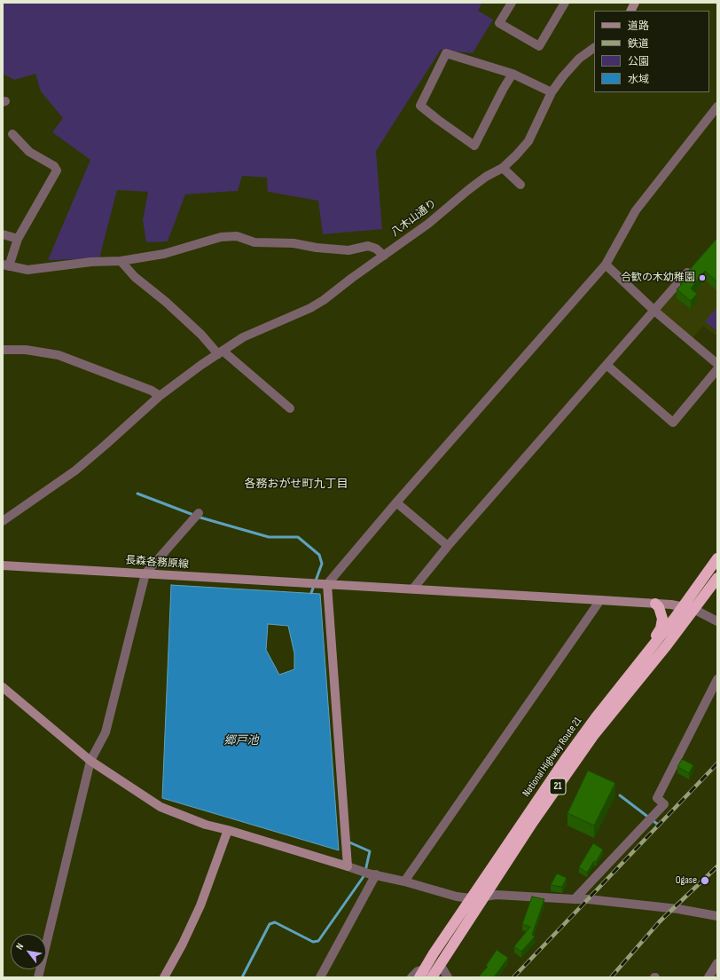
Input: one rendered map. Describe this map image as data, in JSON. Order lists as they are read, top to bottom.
{
  "streets": {
    "highway": ["National Highway Route 21", "21"],
    "street": ["八木山通り", "長森各務原線"]
  },
  "crossings": [
    ["長森各務原線", "National Highway Route 21"]
  ],
  "districts": ["各務おがせ町九丁目"],
  "water": ["郷戸池"],
  "places": ["合歓の木幼稚園", "Ogase"],
  "legend": [
    "道路",
    "鉄道",
    "公園",
    "水域"
  ],
  "north": "top left"
}
